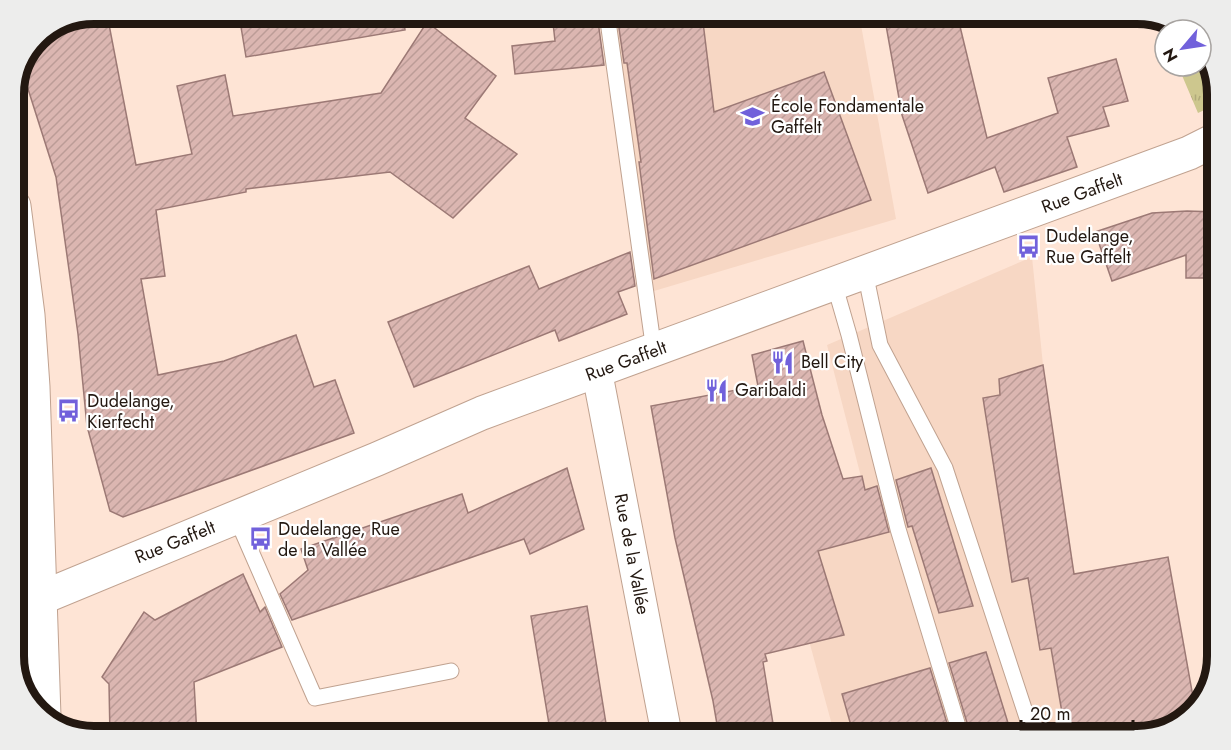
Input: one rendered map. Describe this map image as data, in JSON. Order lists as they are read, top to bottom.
{
  "streets": {
    "main road": ["Rue Gaffelt"],
    "street": ["Rue de la Vallée"]
  },
  "crossings": [
    ["Rue Gaffelt", "Rue de la Vallée"]
  ],
  "places": {
    "school or university": ["École Fondamentale Gaffelt"],
    "bus stop": ["Dudelange, Rue Gaffelt", "Dudelange, Kierfecht", "Dudelange, Rue de la Vallée"],
    "restaurant": ["Bell City", "Garibaldi"]
  },
  "scale_bar": "20 m",
  "north": "bottom left"
}
